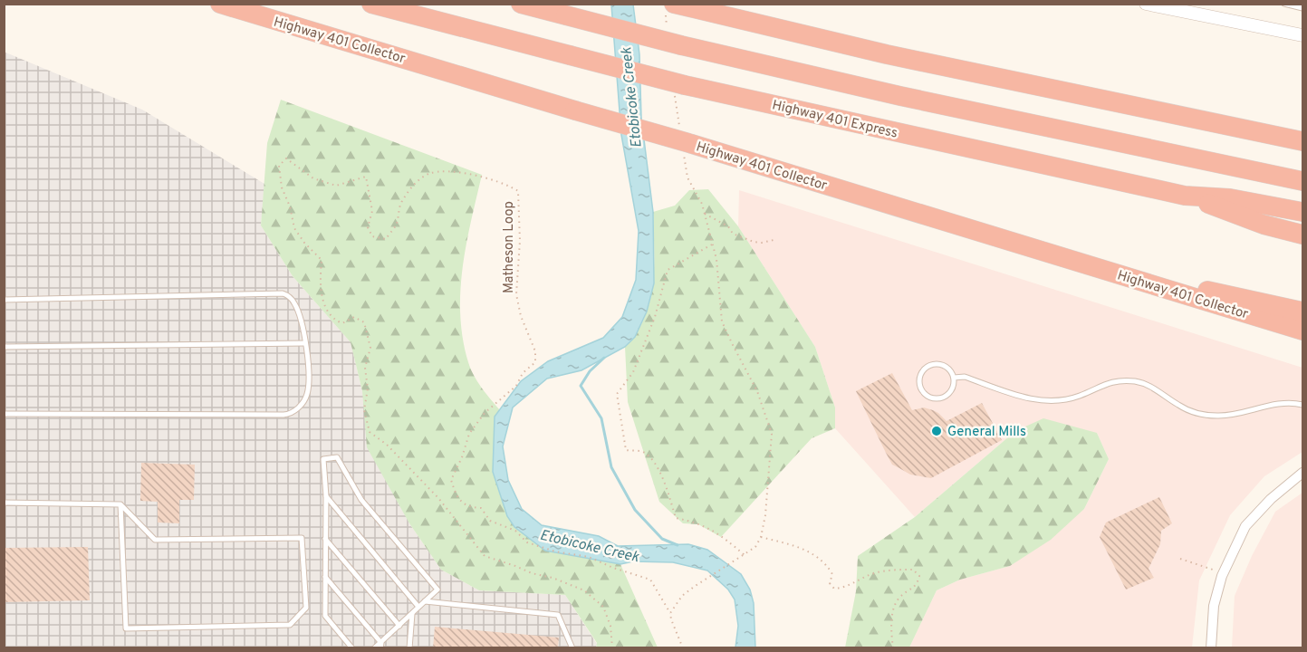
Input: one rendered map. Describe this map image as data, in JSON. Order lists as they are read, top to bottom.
{
  "streets": {
    "highway": ["Highway 401 Collector", "Highway 401 Express"],
    "path": ["Matheson Loop"]
  },
  "water": ["Etobicoke Creek"],
  "places": ["General Mills"]
}
